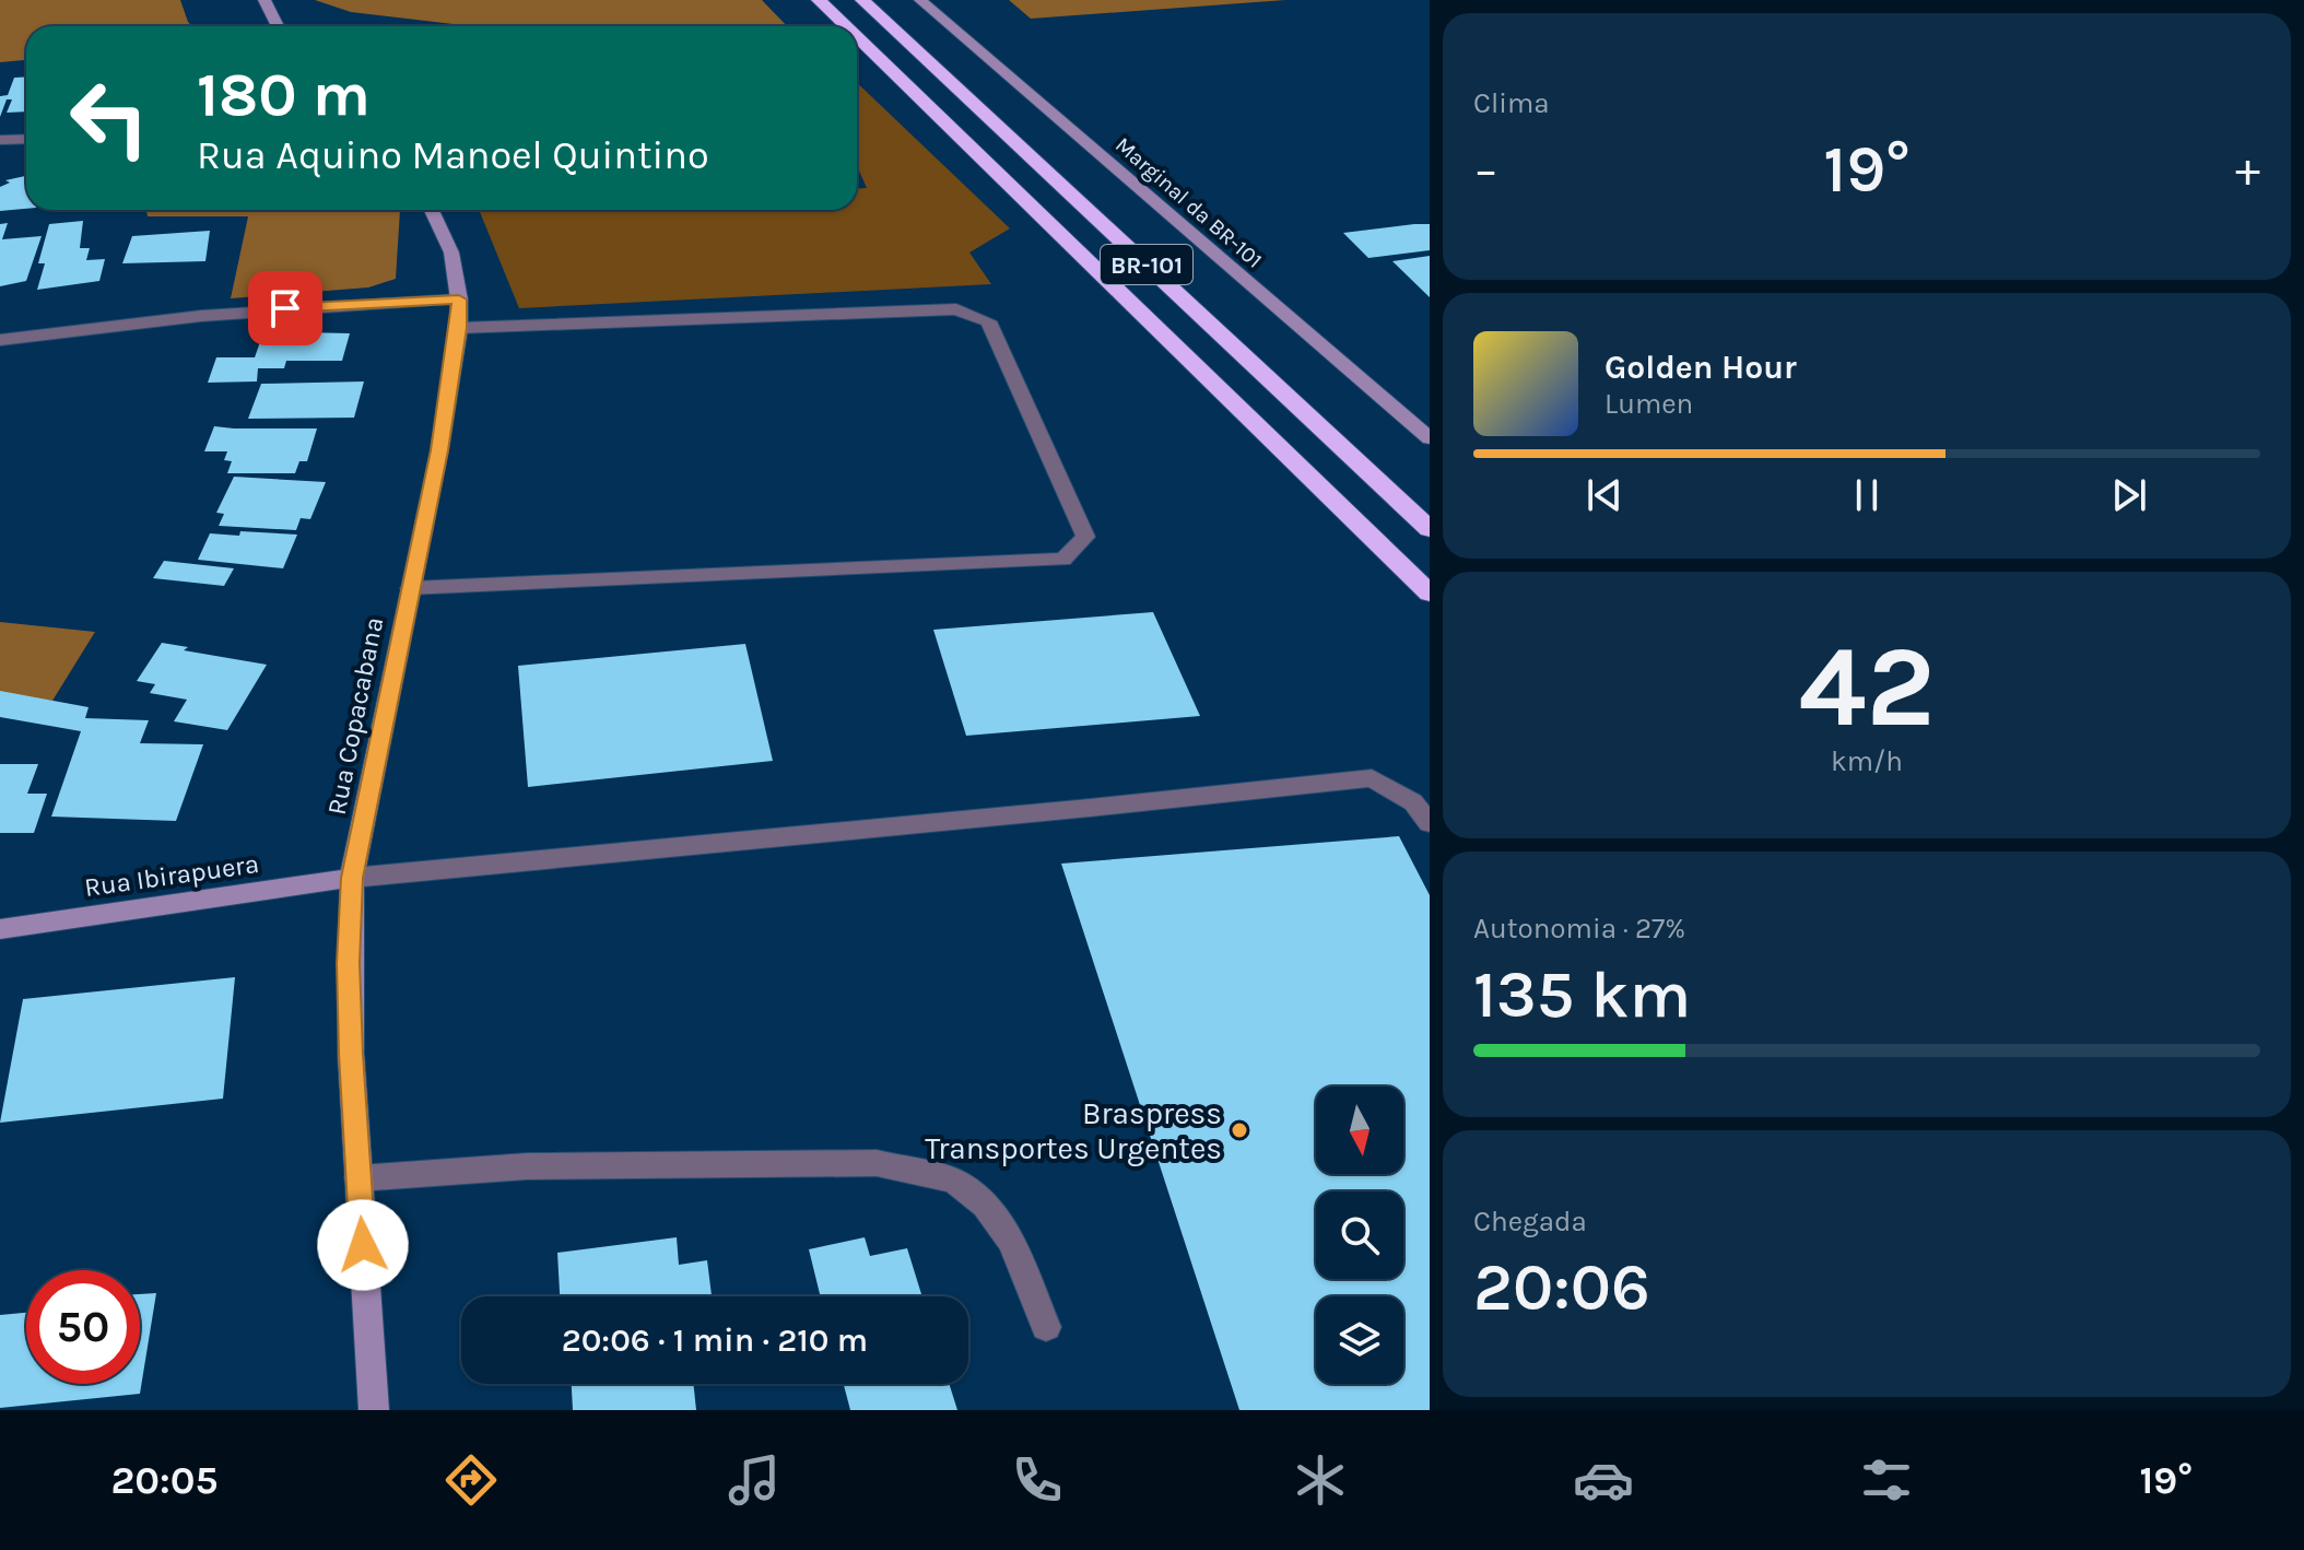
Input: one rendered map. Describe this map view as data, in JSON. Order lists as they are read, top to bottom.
{
  "streets": {
    "highway": ["BR-101"],
    "main road": ["Marginal da BR-101", "Rua Copacabana", "Rua Ibirapuera"]
  },
  "crossings": [
    ["Rua Copacabana", "Rua Ibirapuera"]
  ],
  "places": ["Braspress Transportes Urgentes"],
  "north": "bottom",
  "page": {
    "tile": [
      "Clima",
      ["42", "km/h"],
      ["Autonomia · 27%", "135 km"],
      ["Chegada", "20:06"]
    ],
    "turn": ["180 m", "Rua Aquino Manoel Quintino"],
    "heat": ["−", "19°", "+"],
    "song": ["Golden Hour", "Lumen"],
    "limit": "50",
    "trip": "20:06 · 1 min · 210 m",
    "tabs": ["20:05", "19°"]
  }
}
